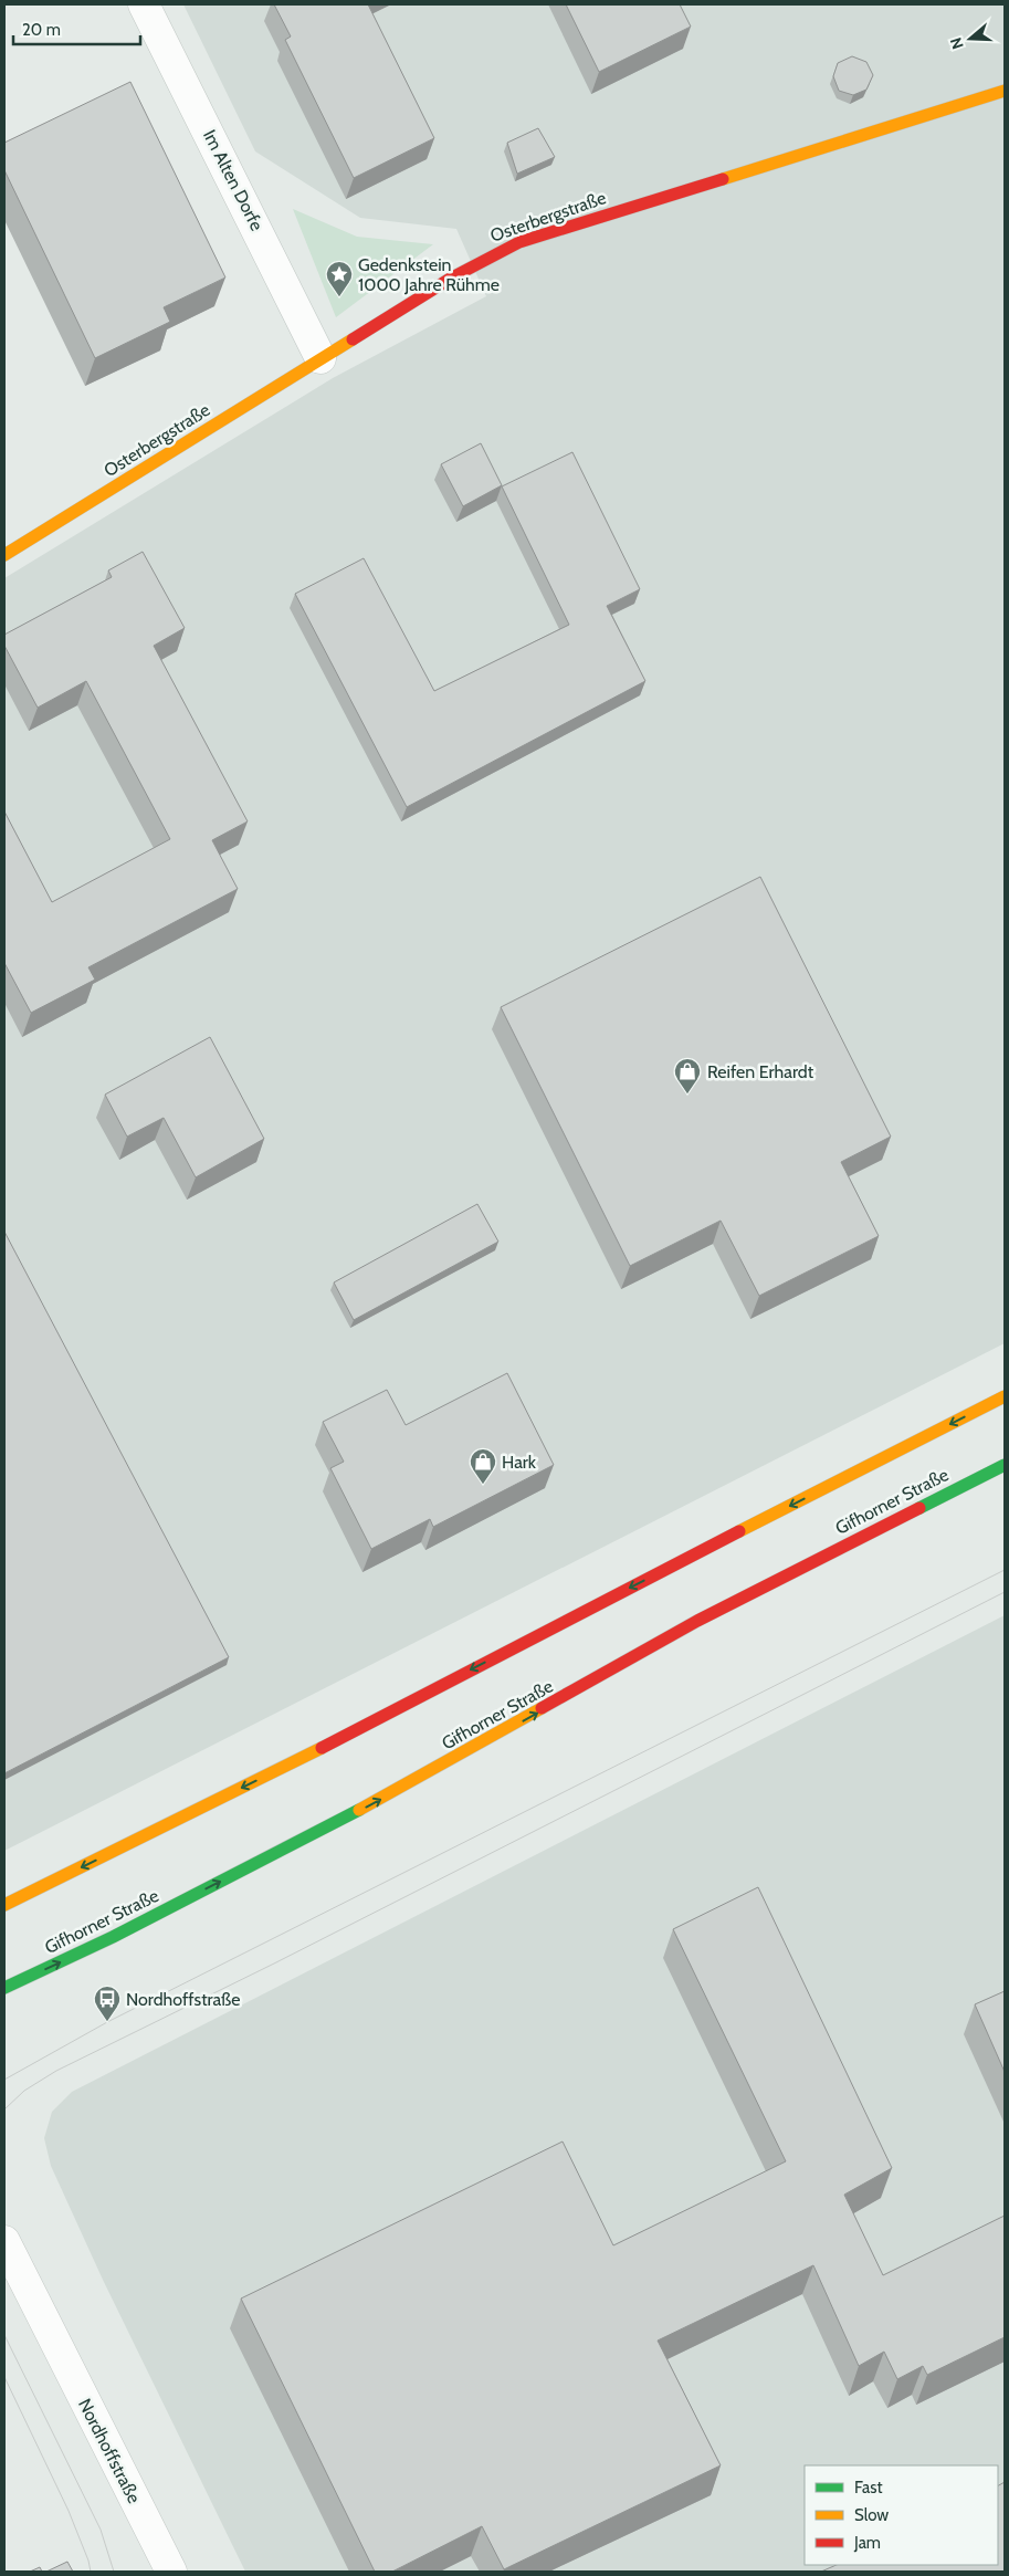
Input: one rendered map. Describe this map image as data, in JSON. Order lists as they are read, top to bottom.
{
  "streets": {
    "main road": ["Osterbergstraße", "Gifhorner Straße"],
    "street": ["Im Alten Dorfe", "Nordhoffstraße"]
  },
  "crossings": [
    ["Im Alten Dorfe", "Osterbergstraße"]
  ],
  "places": {
    "place": ["Gedenkstein 1000 Jahre Rühme"],
    "shop": ["Reifen Erhardt", "Hark"],
    "bus stop": ["Nordhoffstraße"]
  },
  "legend": ["Fast", "Slow", "Jam"],
  "scale_bar": "20 m",
  "north": "left"
}
